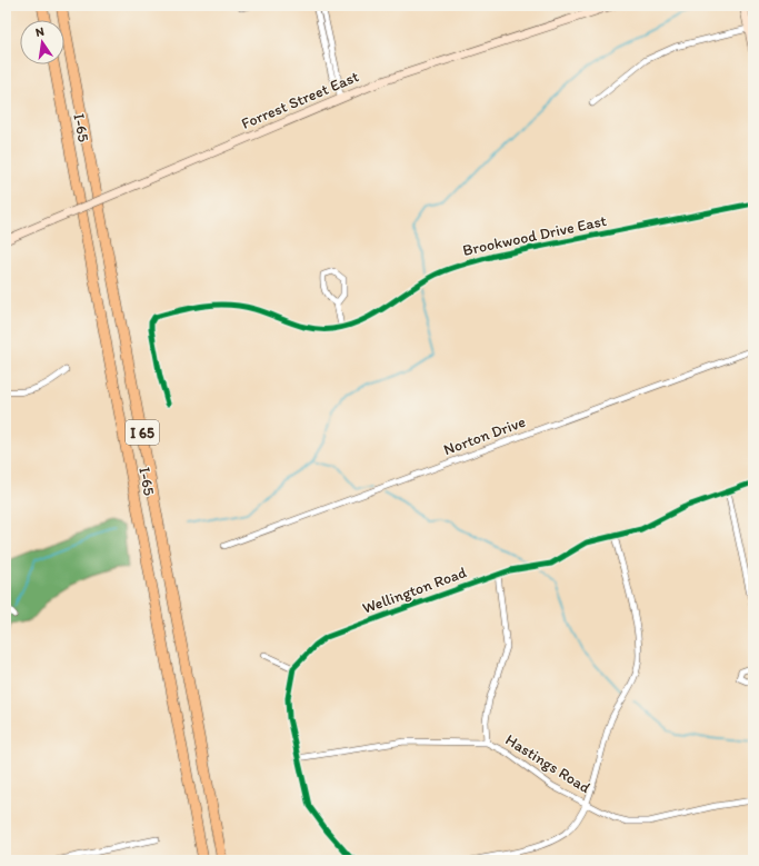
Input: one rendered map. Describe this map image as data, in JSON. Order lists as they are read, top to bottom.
{
  "streets": {
    "highway": ["I-65", "I 65"],
    "street": [
      "Forrest Street East",
      "Brookwood Drive East",
      "Norton Drive",
      "Wellington Road",
      "Hastings Road"
    ]
  },
  "north": "top"
}
